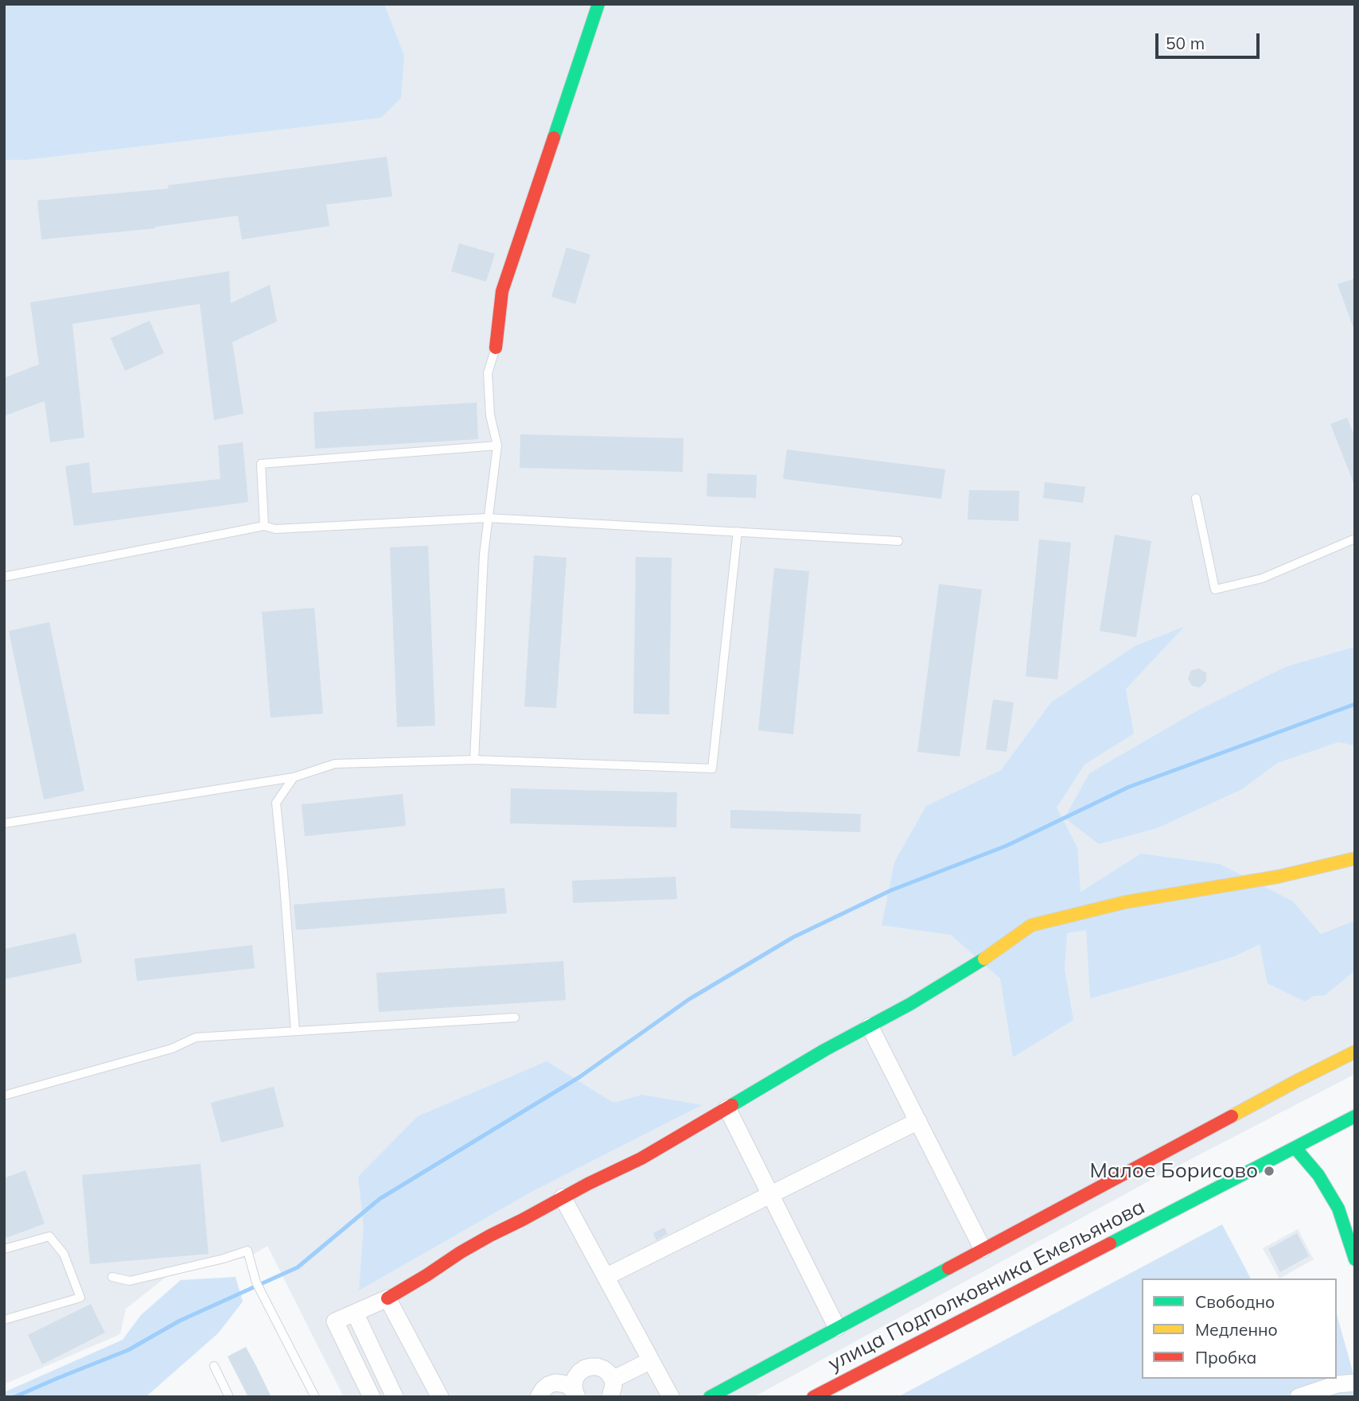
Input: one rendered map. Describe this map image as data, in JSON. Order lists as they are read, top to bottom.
{
  "streets": {
    "street": ["улица Подполковника Емельянова"]
  },
  "places": ["Малое Борисово"],
  "legend": ["Свободно", "Медленно", "Пробка"],
  "scale_bar": "50 m"
}
